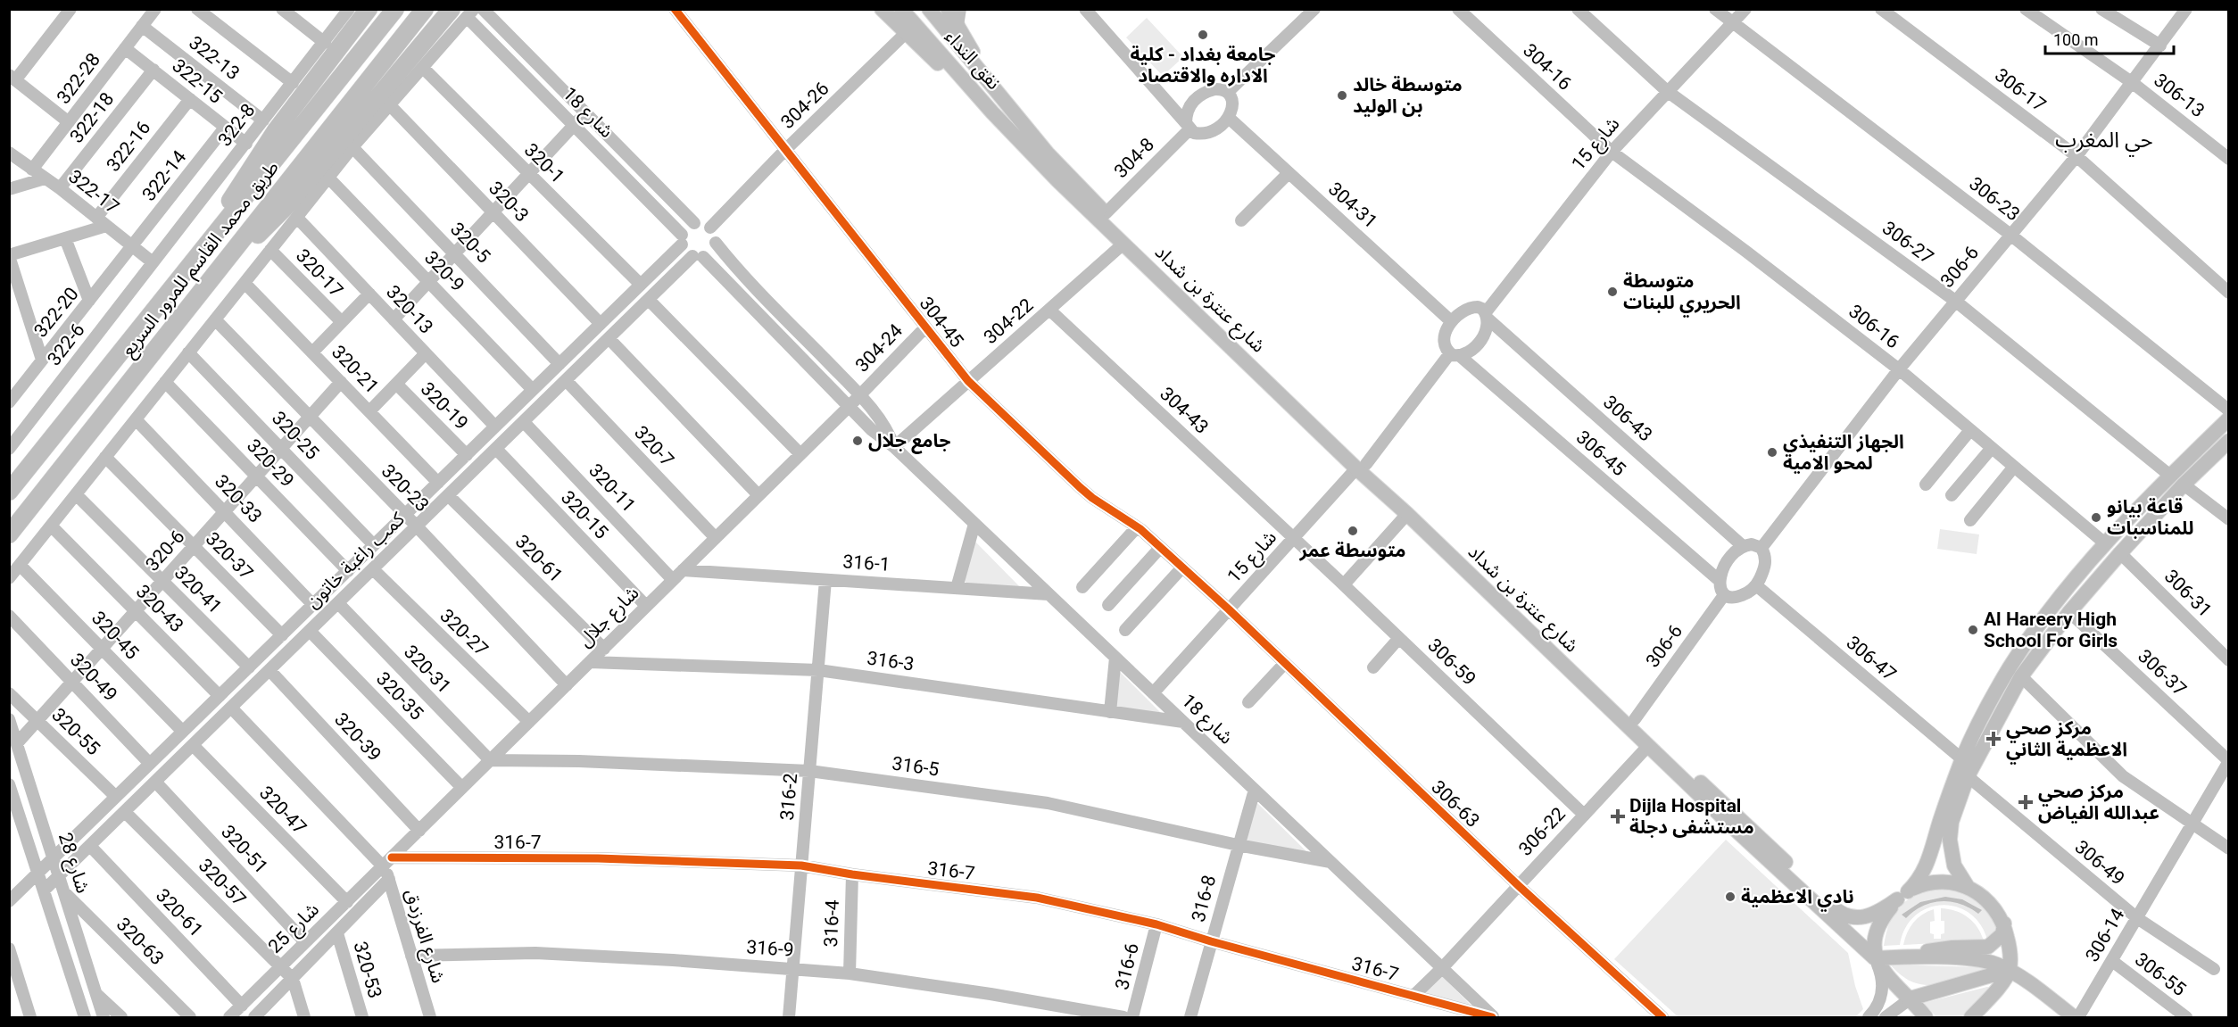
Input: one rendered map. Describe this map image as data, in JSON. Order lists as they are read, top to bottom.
{
  "streets": {
    "highway": ["طريق محمد القاسم للمرور السريع"],
    "main road": ["نفق النداء", "شارع عنترة بن شداد"],
    "street": [
      "322-13",
      "304-16",
      "322-28",
      "322-15",
      "306-17",
      "306-13",
      "304-26",
      "شارع 18",
      "322-18",
      "322-8",
      "شارع 15",
      "322-16",
      "304-8",
      "320-1",
      "322-14",
      "322-17",
      "306-23",
      "320-3",
      "304-31",
      "320-5",
      "306-27",
      "306-6",
      "320-9",
      "320-17",
      "320-13",
      "322-20",
      "304-22",
      "304-45",
      "306-16",
      "322-6",
      "304-24",
      "320-21",
      "320-19",
      "304-43",
      "306-43",
      "320-25",
      "320-7",
      "306-45",
      "320-29",
      "320-23",
      "320-11",
      "320-33",
      "320-15",
      "320-6",
      "320-37",
      "320-61",
      "كمب راغبة خاتون",
      "316-1",
      "320-41",
      "306-31",
      "320-43",
      "شارع جلال",
      "320-27",
      "320-45",
      "306-47",
      "316-3",
      "306-59",
      "320-31",
      "306-37",
      "320-49",
      "320-35",
      "320-55",
      "320-39",
      "316-5",
      "316-2",
      "306-63",
      "320-47",
      "306-22",
      "316-7",
      "320-51",
      "شارع 28",
      "306-49",
      "320-57",
      "316-8",
      "316-4",
      "شارع 25",
      "306-14",
      "شارع الفرزدق",
      "320-63",
      "316-9",
      "316-6",
      "320-53",
      "306-55"
    ]
  },
  "crossings": [
    ["322-13", "322-28"],
    ["322-13", "322-8"],
    ["نفق النداء", "شارع عنترة بن شداد"],
    ["304-16", "شارع 15"],
    ["304-16", "306-16"],
    ["322-28", "322-15"],
    ["322-28", "322-17"],
    ["322-15", "322-18"],
    ["322-15", "322-8"],
    ["322-15", "322-16"],
    ["322-15", "322-14"],
    ["306-17", "306-6"],
    ["306-13", "306-6"],
    ["304-26", "شارع 18"],
    ["304-26", "304-45"],
    ["304-26", "كمب راغبة خاتون"],
    ["شارع 18", "شارع 15"],
    ["شارع 18", "304-22"],
    ["شارع 18", "304-24"],
    ["شارع 18", "كمب راغبة خاتون"],
    ["شارع 18", "316-1"],
    ["شارع 18", "شارع جلال"],
    ["شارع 18", "316-3"],
    ["شارع 18", "316-5"],
    ["شارع 18", "306-22"],
    ["شارع 18", "316-7"],
    ["شارع 18", "316-8"],
    ["322-18", "322-17"],
    ["322-8", "322-17"],
    ["322-8", "322-6"],
    ["شارع 15", "306-23"],
    ["شارع 15", "304-31"],
    ["شارع 15", "306-27"],
    ["شارع 15", "شارع عنترة بن شداد"],
    ["شارع 15", "304-45"],
    ["شارع 15", "306-16"],
    ["شارع 15", "304-43"],
    ["شارع 15", "306-43"],
    ["شارع 15", "306-45"],
    ["شارع 15", "306-59"],
    ["شارع 15", "306-63"],
    ["322-16", "322-17"],
    ["304-8", "304-31"],
    ["304-8", "شارع عنترة بن شداد"],
    ["320-1", "كمب راغبة خاتون"],
    ["322-14", "322-17"],
    ["322-14", "322-20"],
    ["322-17", "322-20"],
    ["322-17", "322-6"],
    ["306-23", "306-6"],
    ["320-3", "كمب راغبة خاتون"],
    ["304-31", "306-43"],
    ["304-31", "306-45"],
    ["320-5", "كمب راغبة خاتون"],
    ["306-27", "306-6"],
    ["306-6", "شارع عنترة بن شداد"],
    ["306-6", "306-16"],
    ["306-6", "306-43"],
    ["306-6", "306-45"],
    ["306-6", "306-47"],
    ["320-9", "كمب راغبة خاتون"],
    ["شارع عنترة بن شداد", "304-22"],
    ["شارع عنترة بن شداد", "306-22"],
    ["320-13", "كمب راغبة خاتون"],
    ["304-22", "304-45"],
    ["304-22", "304-43"],
    ["304-45", "304-24"],
    ["304-45", "306-63"],
    ["304-24", "شارع جلال"],
    ["320-21", "320-6"],
    ["320-21", "كمب راغبة خاتون"],
    ["320-19", "كمب راغبة خاتون"],
    ["304-43", "306-59"],
    ["306-43", "306-45"],
    ["306-43", "306-47"],
    ["320-25", "320-6"],
    ["320-25", "كمب راغبة خاتون"],
    ["320-7", "كمب راغبة خاتون"],
    ["320-7", "شارع جلال"],
    ["306-45", "306-47"],
    ["320-29", "320-6"],
    ["320-29", "كمب راغبة خاتون"],
    ["320-23", "320-6"],
    ["320-23", "كمب راغبة خاتون"],
    ["320-23", "شارع جلال"],
    ["320-11", "كمب راغبة خاتون"],
    ["320-11", "شارع جلال"],
    ["320-33", "320-6"],
    ["320-33", "كمب راغبة خاتون"],
    ["320-15", "كمب راغبة خاتون"],
    ["320-15", "شارع جلال"],
    ["320-6", "320-37"],
    ["320-6", "320-41"],
    ["320-6", "320-43"],
    ["320-6", "320-45"],
    ["320-6", "320-49"],
    ["320-6", "320-55"],
    ["320-6", "شارع 28"],
    ["320-37", "كمب راغبة خاتون"],
    ["320-61", "كمب راغبة خاتون"],
    ["320-61", "شارع جلال"],
    ["320-61", "شارع 25"],
    ["كمب راغبة خاتون", "320-41"],
    ["كمب راغبة خاتون", "320-43"],
    ["كمب راغبة خاتون", "320-27"],
    ["كمب راغبة خاتون", "320-45"],
    ["كمب راغبة خاتون", "320-31"],
    ["كمب راغبة خاتون", "320-49"],
    ["كمب راغبة خاتون", "320-35"],
    ["كمب راغبة خاتون", "320-55"],
    ["كمب راغبة خاتون", "320-39"],
    ["كمب راغبة خاتون", "320-47"],
    ["كمب راغبة خاتون", "320-51"],
    ["كمب راغبة خاتون", "شارع 28"],
    ["كمب راغبة خاتون", "320-57"],
    ["316-1", "شارع جلال"],
    ["316-1", "316-2"],
    ["شارع جلال", "320-27"],
    ["شارع جلال", "316-3"],
    ["شارع جلال", "320-31"],
    ["شارع جلال", "320-35"],
    ["شارع جلال", "320-39"],
    ["شارع جلال", "316-5"],
    ["شارع جلال", "316-7"],
    ["شارع جلال", "شارع 25"],
    ["شارع جلال", "شارع الفرزدق"],
    ["316-3", "316-2"],
    ["306-59", "306-22"],
    ["320-31", "316-5"],
    ["306-37", "306-14"],
    ["316-5", "316-2"],
    ["316-5", "316-8"],
    ["316-2", "316-7"],
    ["316-2", "316-9"],
    ["306-63", "306-22"],
    ["320-47", "شارع 25"],
    ["306-22", "316-7"],
    ["316-7", "316-8"],
    ["316-7", "316-4"],
    ["316-7", "شارع 25"],
    ["316-7", "شارع الفرزدق"],
    ["316-7", "316-6"],
    ["320-51", "شارع 25"],
    ["شارع 28", "320-63"],
    ["306-49", "306-14"],
    ["320-57", "شارع 25"],
    ["316-4", "316-9"],
    ["شارع 25", "شارع الفرزدق"],
    ["شارع 25", "320-53"],
    ["306-14", "306-55"],
    ["شارع الفرزدق", "316-9"]
  ],
  "districts": ["حي المغرب"],
  "places": {
    "other": [
      "جامعة بغداد - كلية الاداره والاقتصاد",
      "متوسطة خالد بن الوليد",
      "متوسطة الحريري للبنات",
      "جامع جلال",
      "الجهاز التنفيذي لمحو الامية",
      "قاعة بيانو للمناسبات",
      "متوسطة عمر",
      "Al Hareery High School For Girls",
      "نادي الاعظمية"
    ],
    "health": ["مركز صحي الاعظمية الثاني", "مركز صحي عبدالله الفياض", "Dijla Hospital مستشفى دجلة"]
  },
  "scale_bar": "100 m"
}
